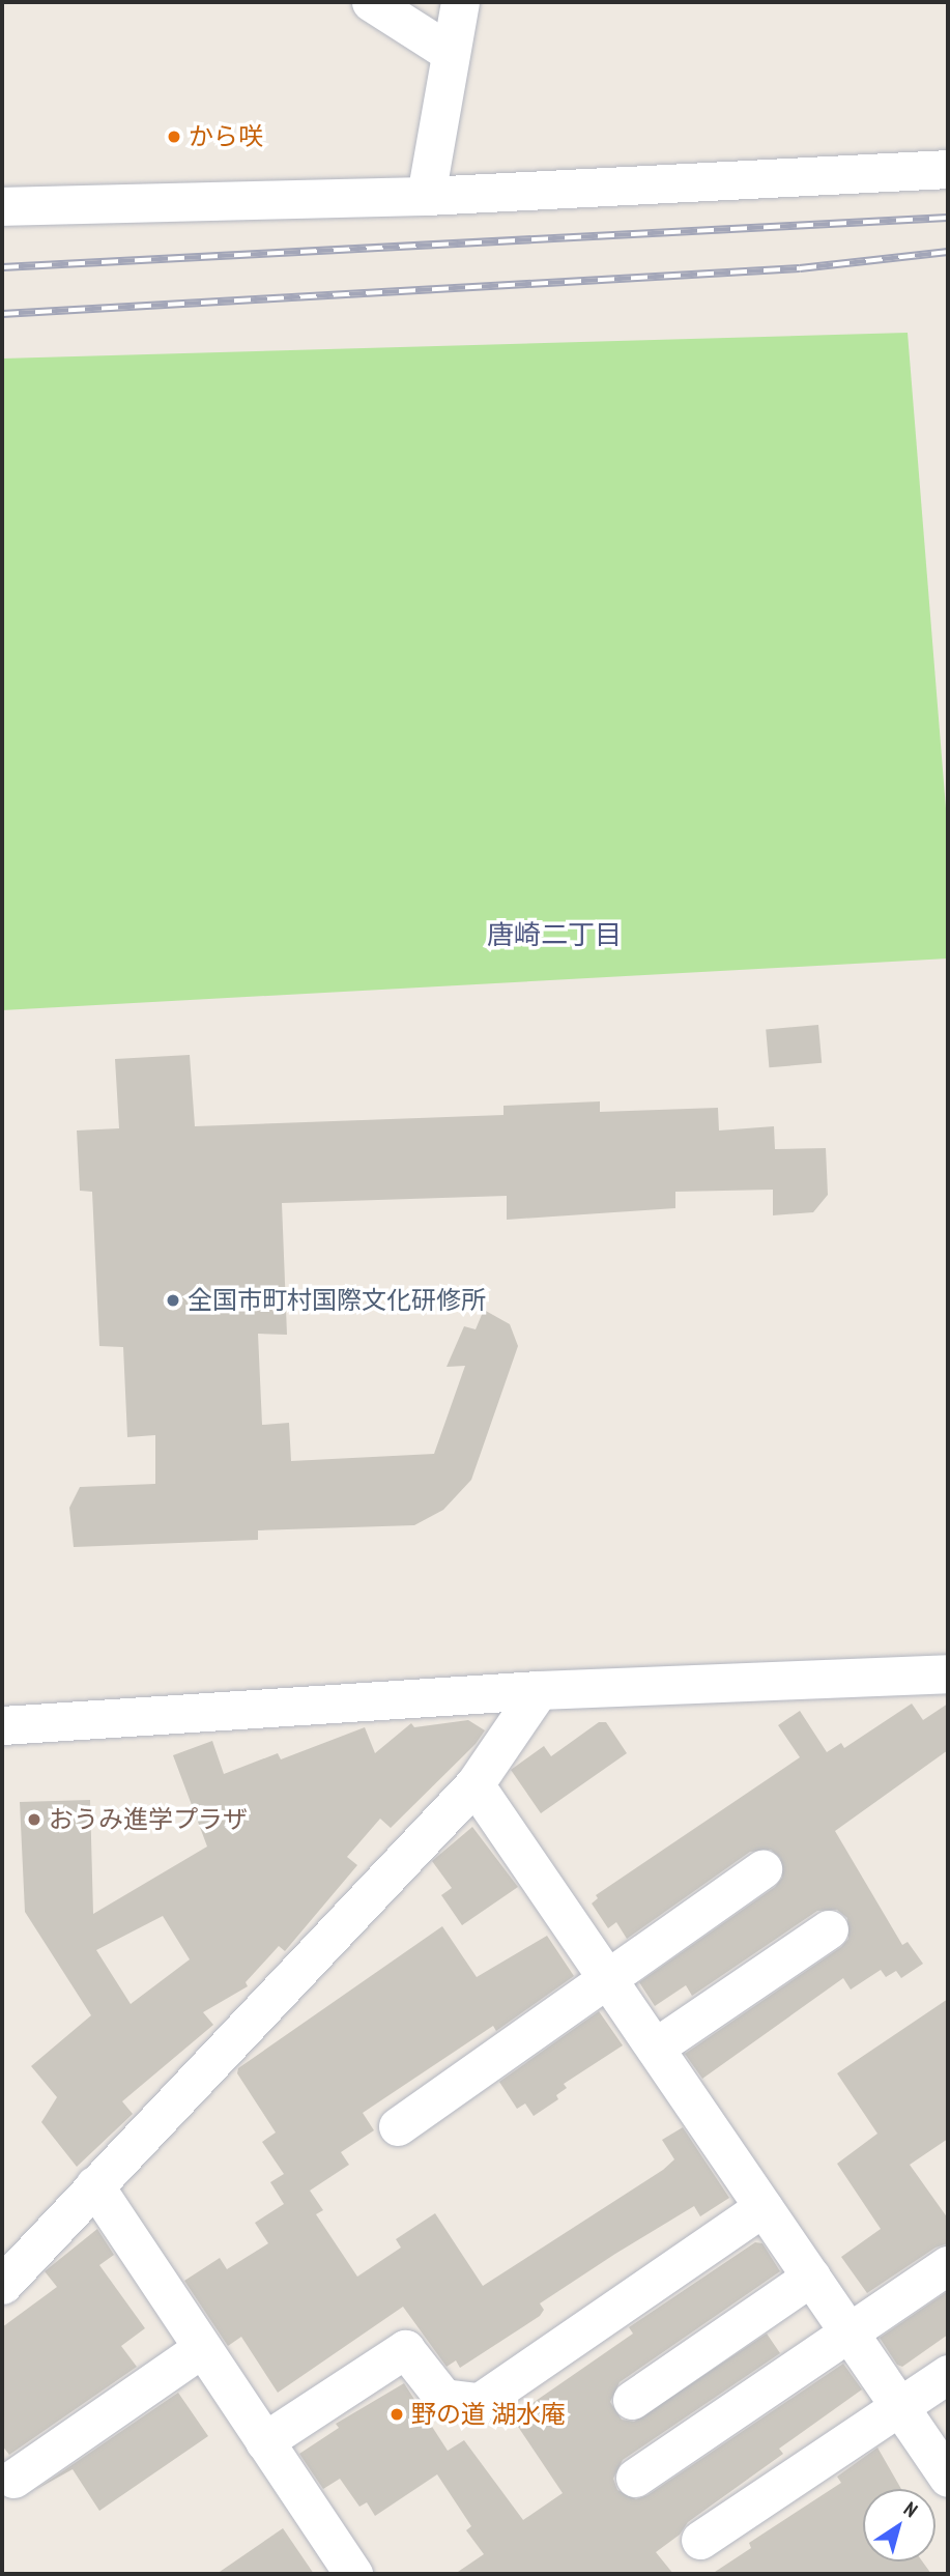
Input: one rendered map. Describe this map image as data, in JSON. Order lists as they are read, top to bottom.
{
  "districts": ["唐崎二丁目"],
  "places": [
    "から咲",
    "全国市町村国際文化研修所",
    "おうみ進学プラザ",
    "野の道 湖水庵"
  ],
  "north": "top right"
}
